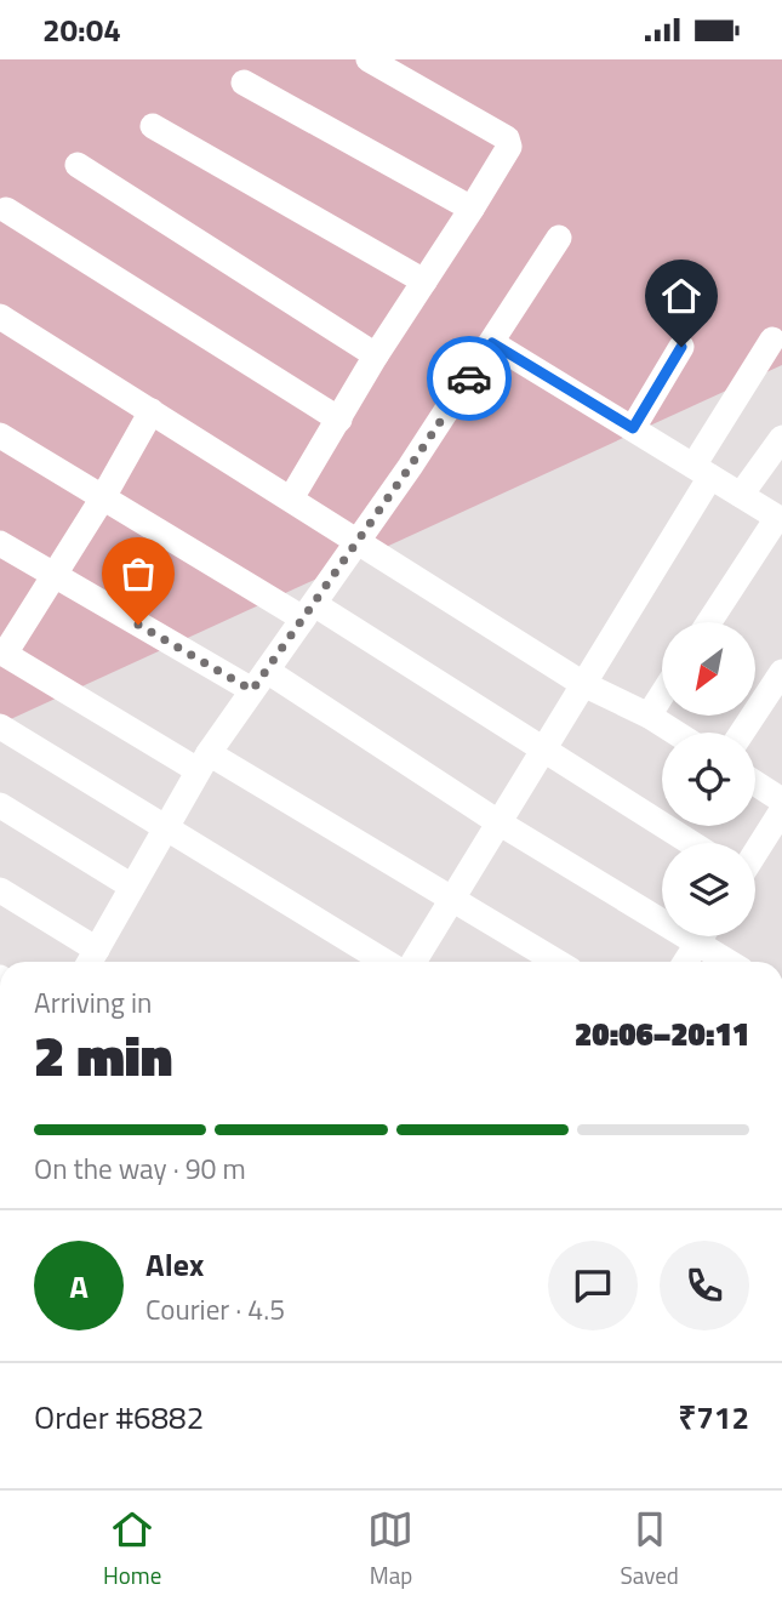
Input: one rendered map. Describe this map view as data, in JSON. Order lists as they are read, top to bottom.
{
  "north": "bottom left",
  "page": {
    "status": "20:04",
    "heading": ["2 min", "Arriving in", "20:06–20:11"],
    "panel": [
      "Alex",
      "Courier · 4.5",
      "Order #6882",
      "₹712"
    ],
    "bar": "On the way · 90 m",
    "round": "A",
    "tabs": ["Home", "Map", "Saved"]
  }
}
